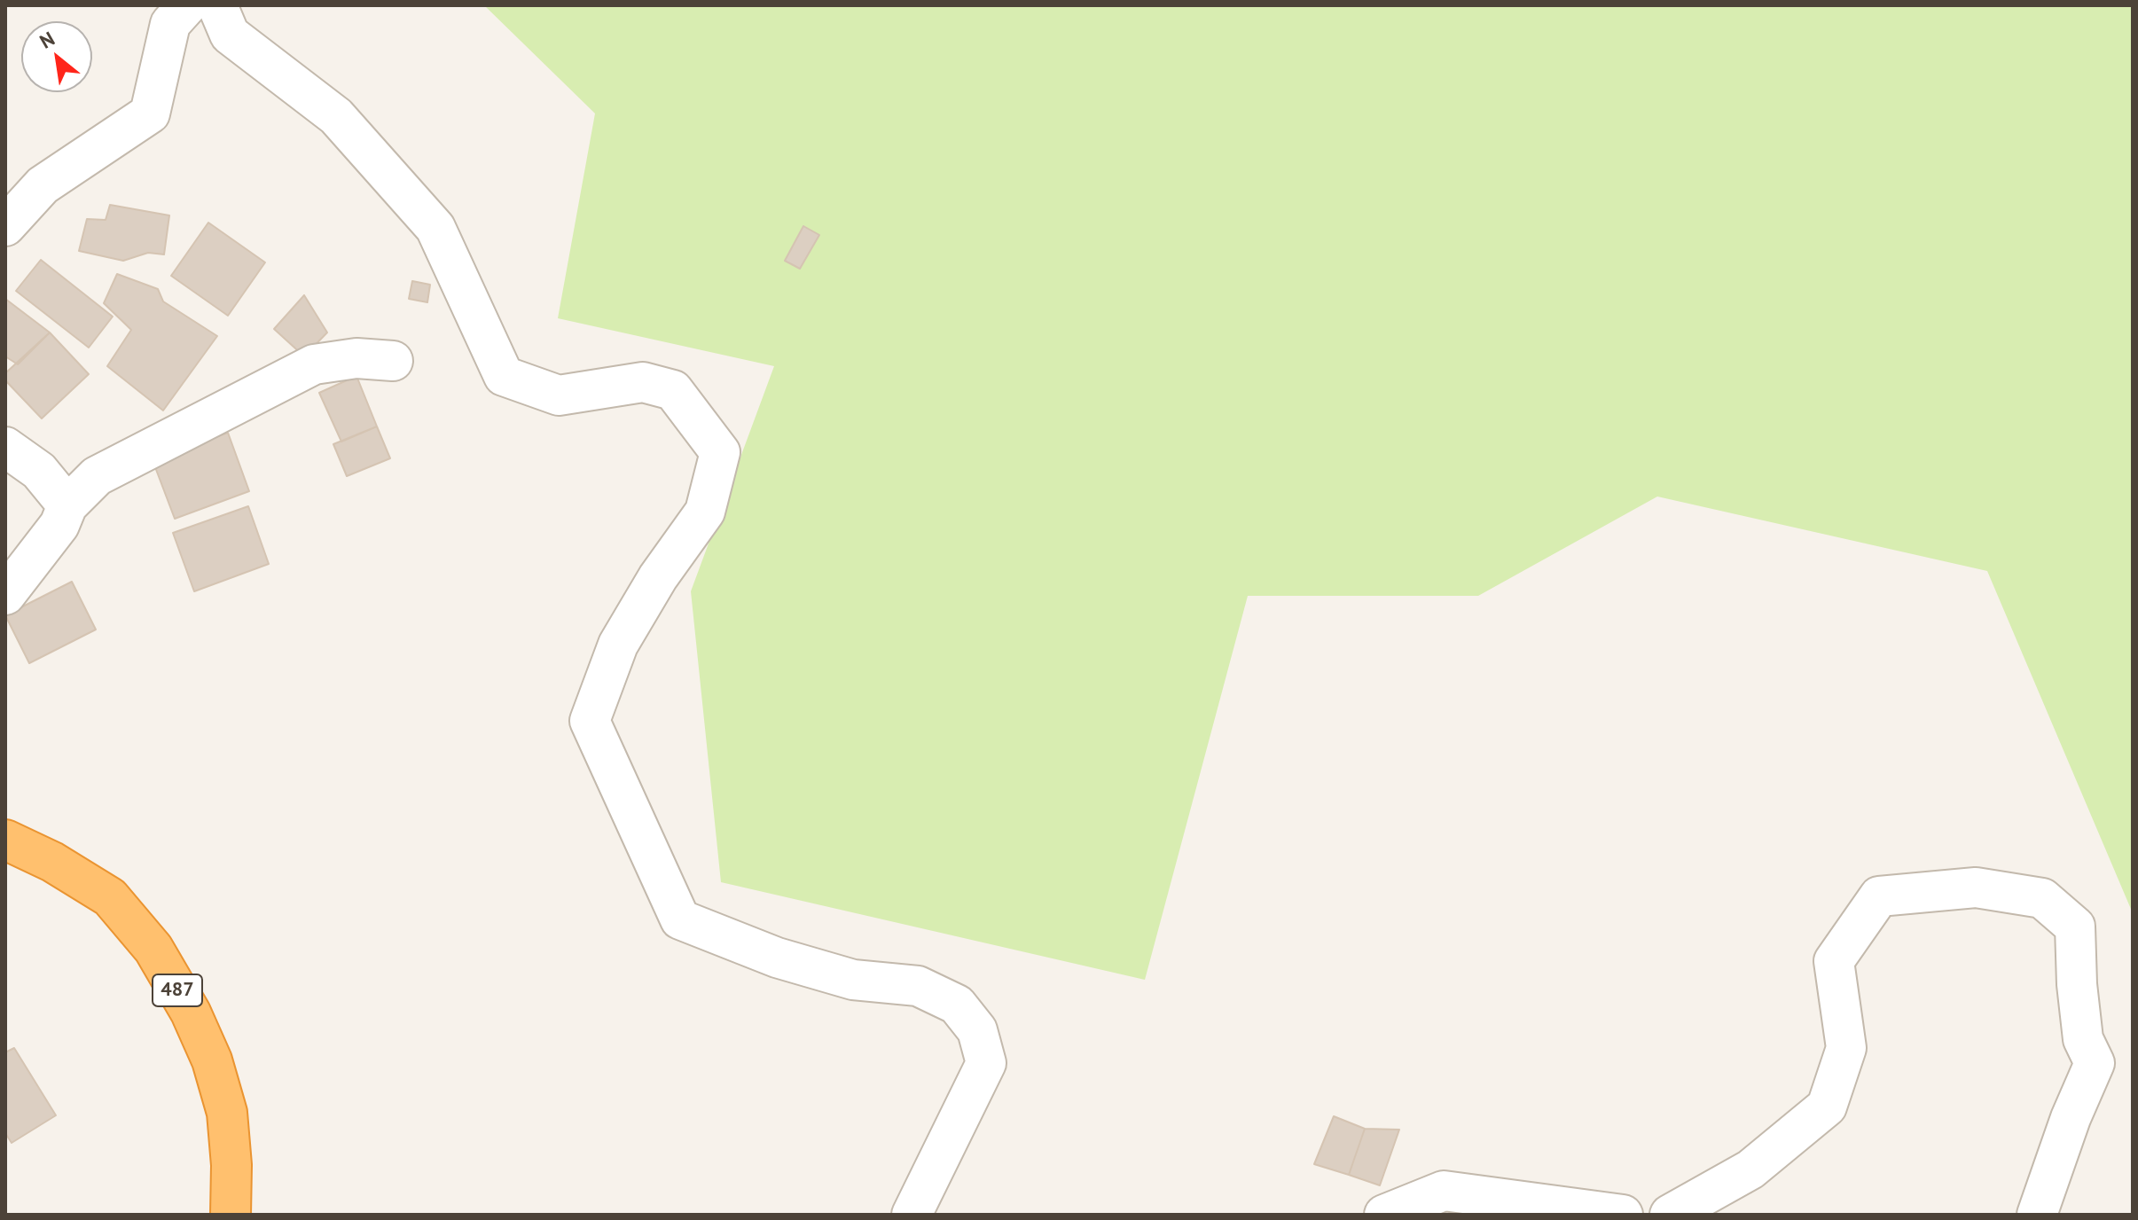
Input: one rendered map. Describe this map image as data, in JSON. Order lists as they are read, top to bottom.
{
  "streets": {
    "highway": ["487"]
  },
  "north": "top left"
}
